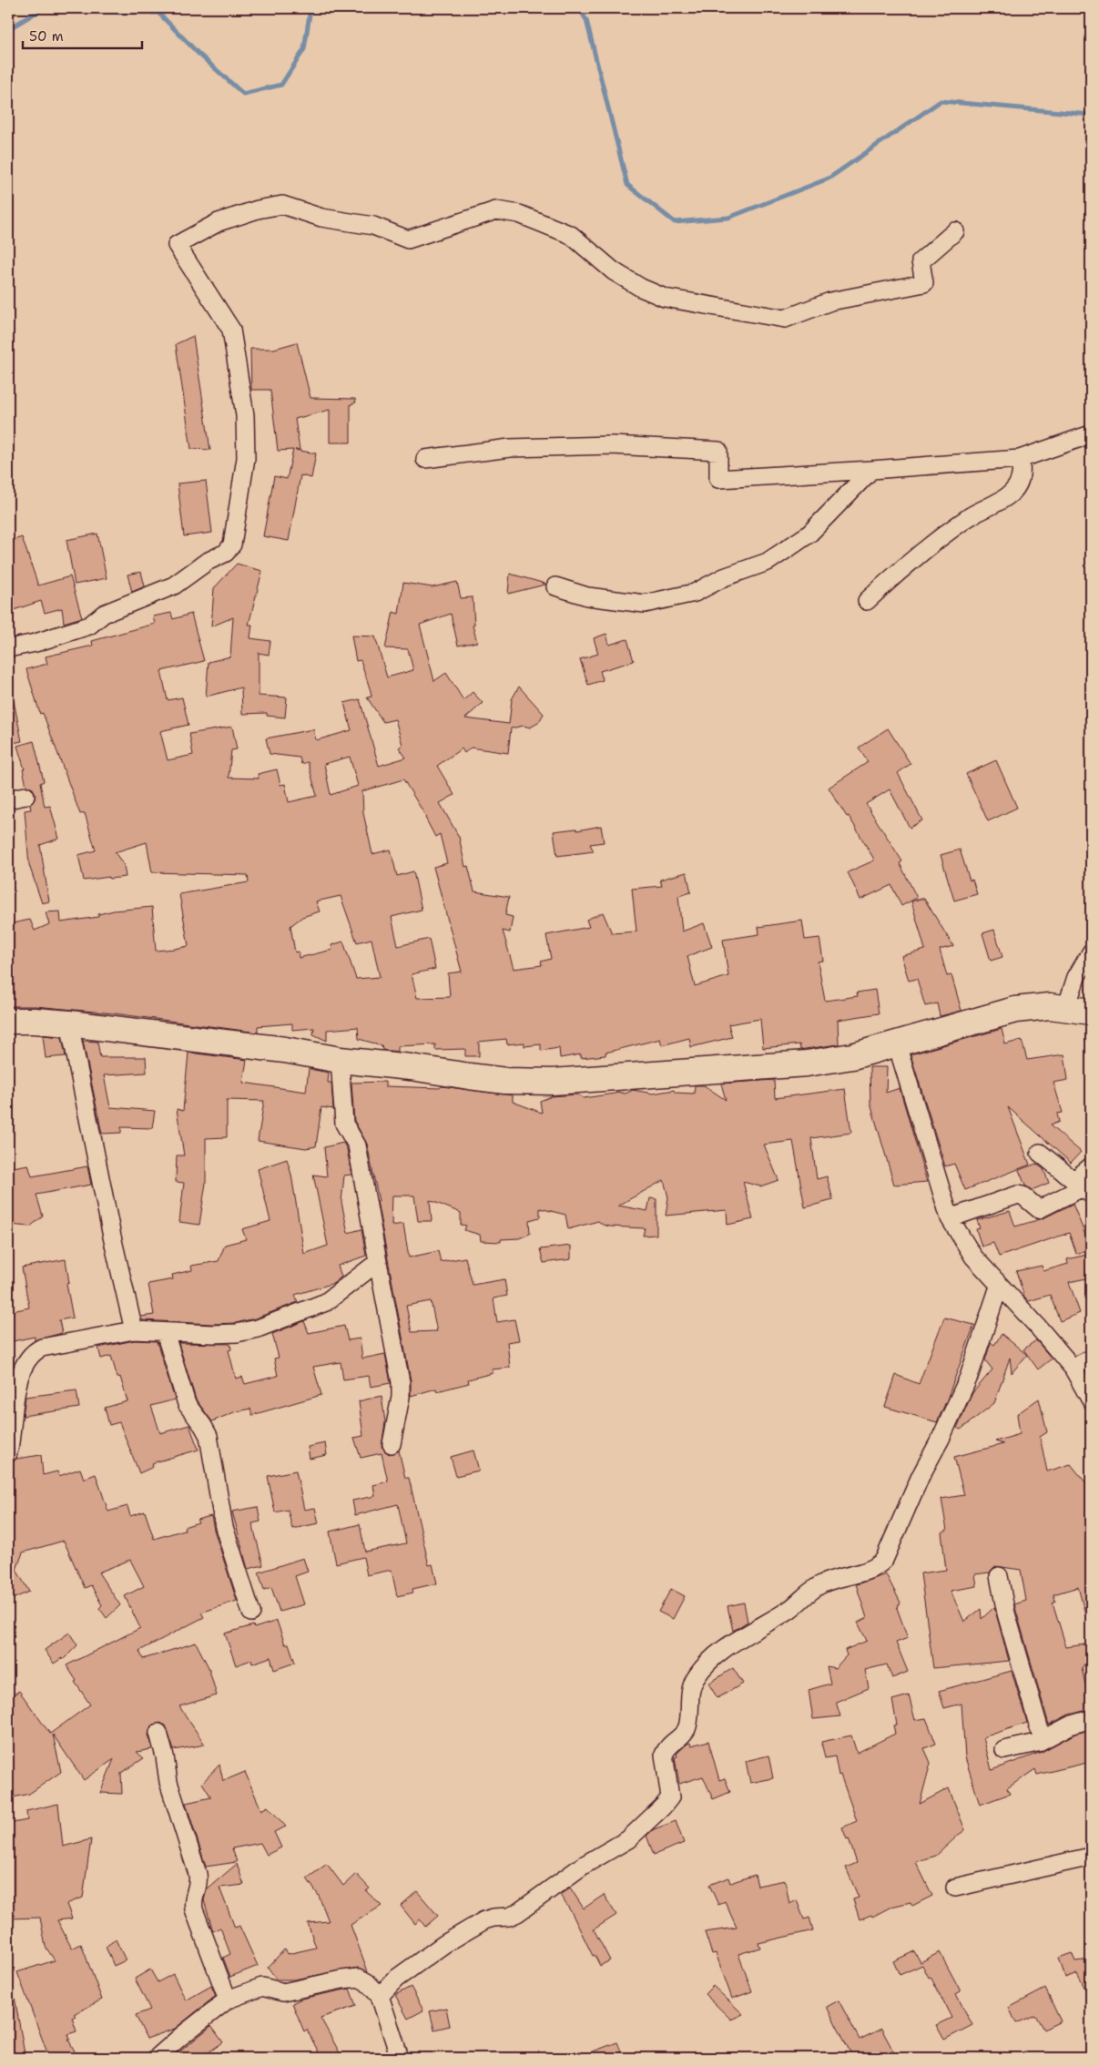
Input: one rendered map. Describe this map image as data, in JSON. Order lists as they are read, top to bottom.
{
  "scale_bar": "50 m"
}
